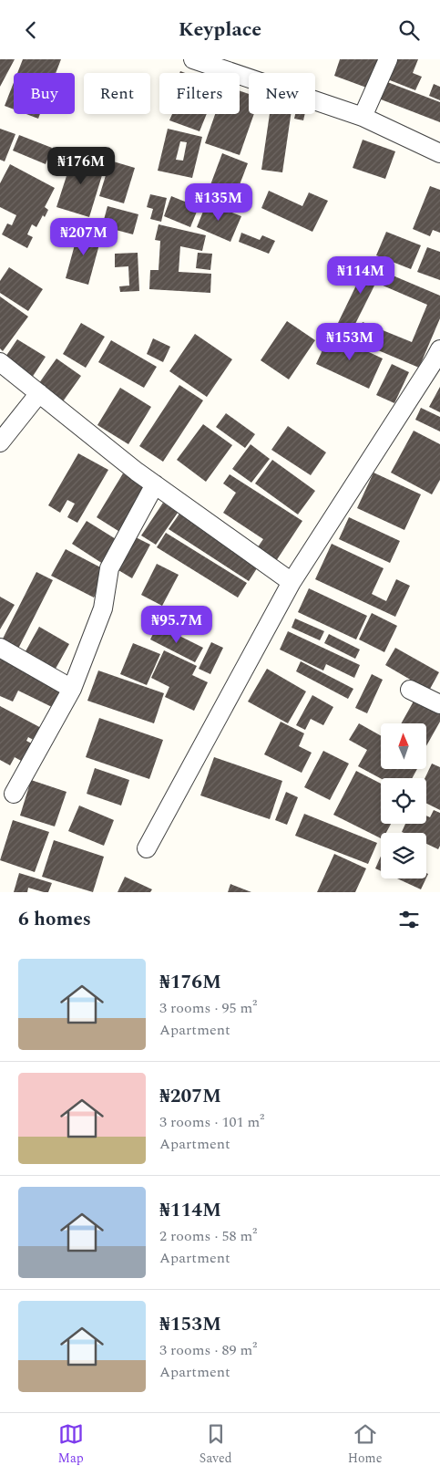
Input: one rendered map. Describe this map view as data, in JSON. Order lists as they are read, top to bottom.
{
  "north": "top",
  "page": {
    "header": "Keyplace",
    "chip": [
      "Buy",
      "Rent",
      "Filters",
      "New"
    ],
    "price": [
      "₦176M",
      "₦135M",
      "₦207M",
      "₦114M",
      "₦153M",
      "₦95.7M"
    ],
    "heading": "6 homes",
    "list": [
      {
        "name": "₦176M",
        "note": "3 rooms · 95 m² · Apartment"
      },
      {
        "name": "₦207M",
        "note": "3 rooms · 101 m² · Apartment"
      },
      {
        "name": "₦114M",
        "note": "2 rooms · 58 m² · Apartment"
      },
      {
        "name": "₦153M",
        "note": "3 rooms · 89 m² · Apartment"
      }
    ],
    "tabs": ["Map", "Saved", "Home"]
  }
}
